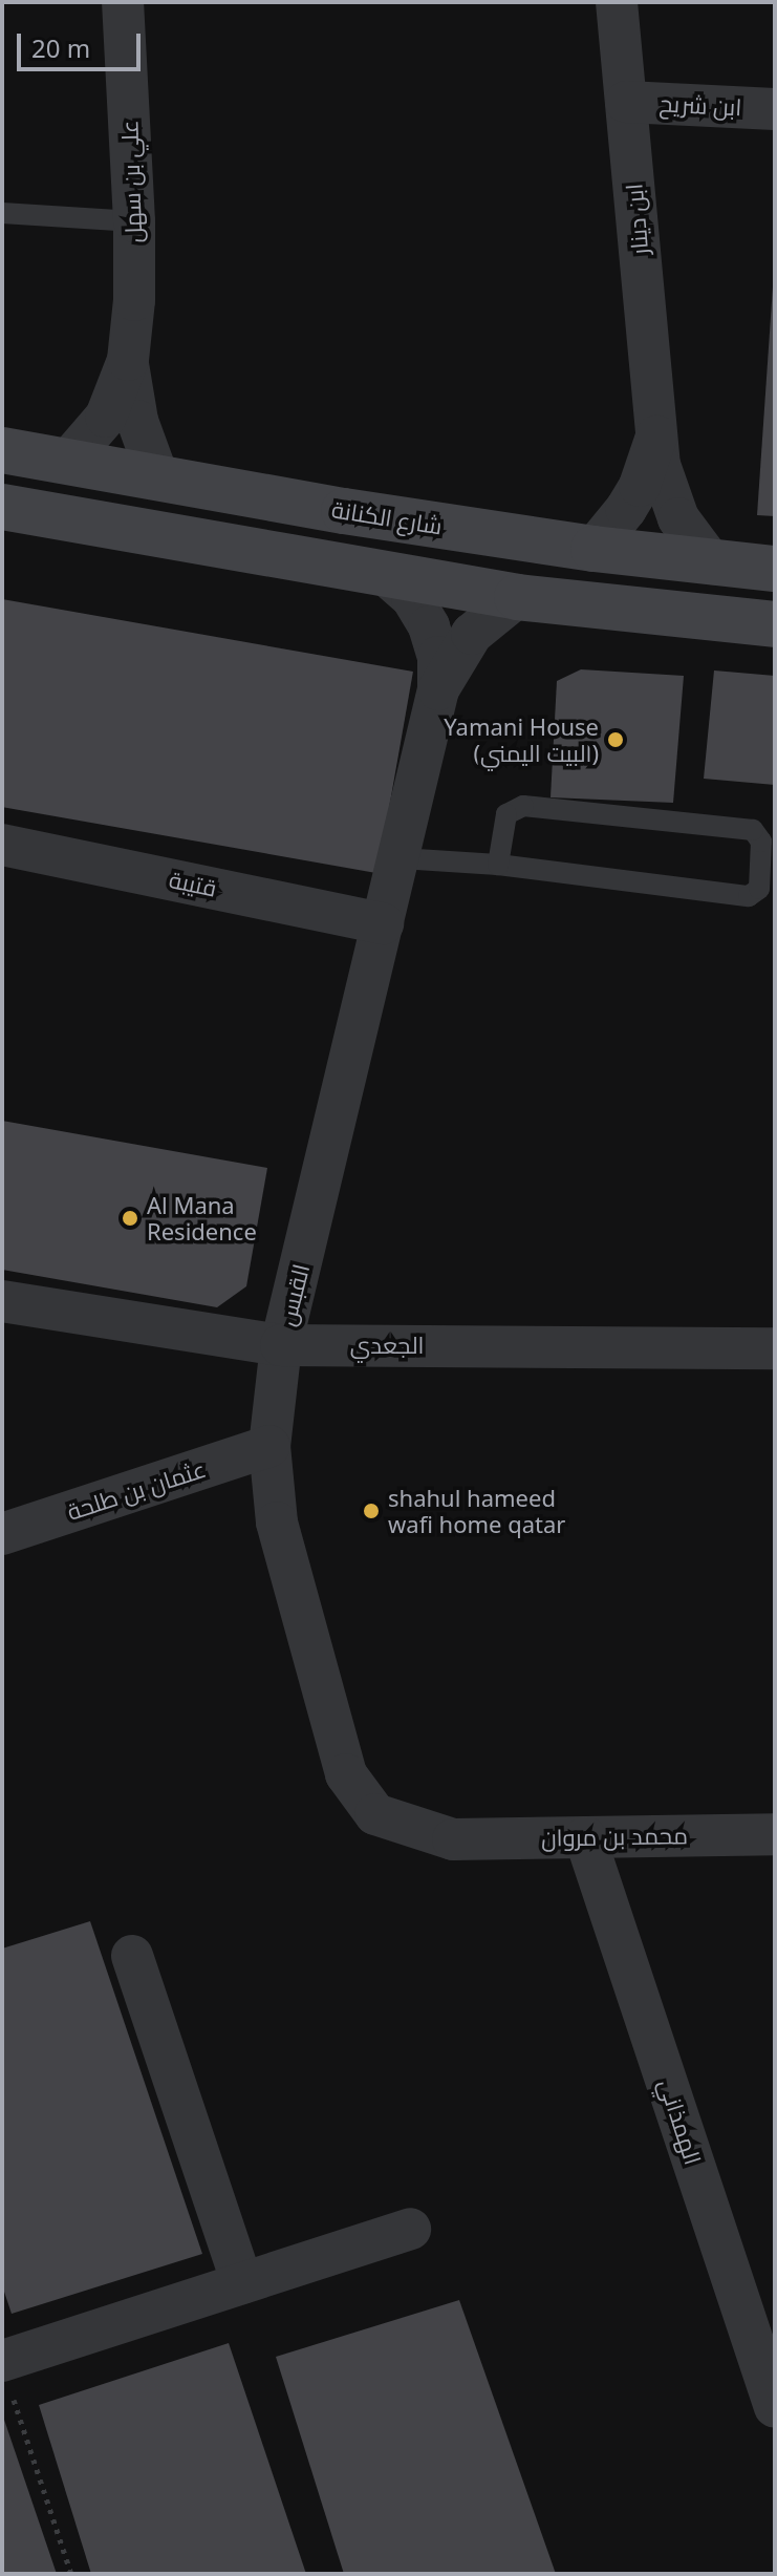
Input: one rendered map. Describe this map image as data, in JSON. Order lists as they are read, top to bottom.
{
  "streets": {
    "street": [
      "ابن شريح",
      "علي بن سهل",
      "ابن دينار",
      "شارع الكنانة",
      "قتيبة",
      "القبس",
      "الجعدي",
      "عثمان بن طلحة",
      "محمد بن مروان",
      "الهمذاني"
    ]
  },
  "crossings": [
    ["ابن شريح", "ابن دينار"],
    ["علي بن سهل", "شارع الكنانة"],
    ["ابن دينار", "شارع الكنانة"],
    ["قتيبة", "القبس"],
    ["القبس", "الجعدي"],
    ["القبس", "عثمان بن طلحة"],
    ["القبس", "محمد بن مروان"],
    ["محمد بن مروان", "الهمذاني"]
  ],
  "places": ["Yamani House (البيت اليمني)", "Al Mana Residence", "shahul hameed wafi home qatar"],
  "scale_bar": "20 m"
}
